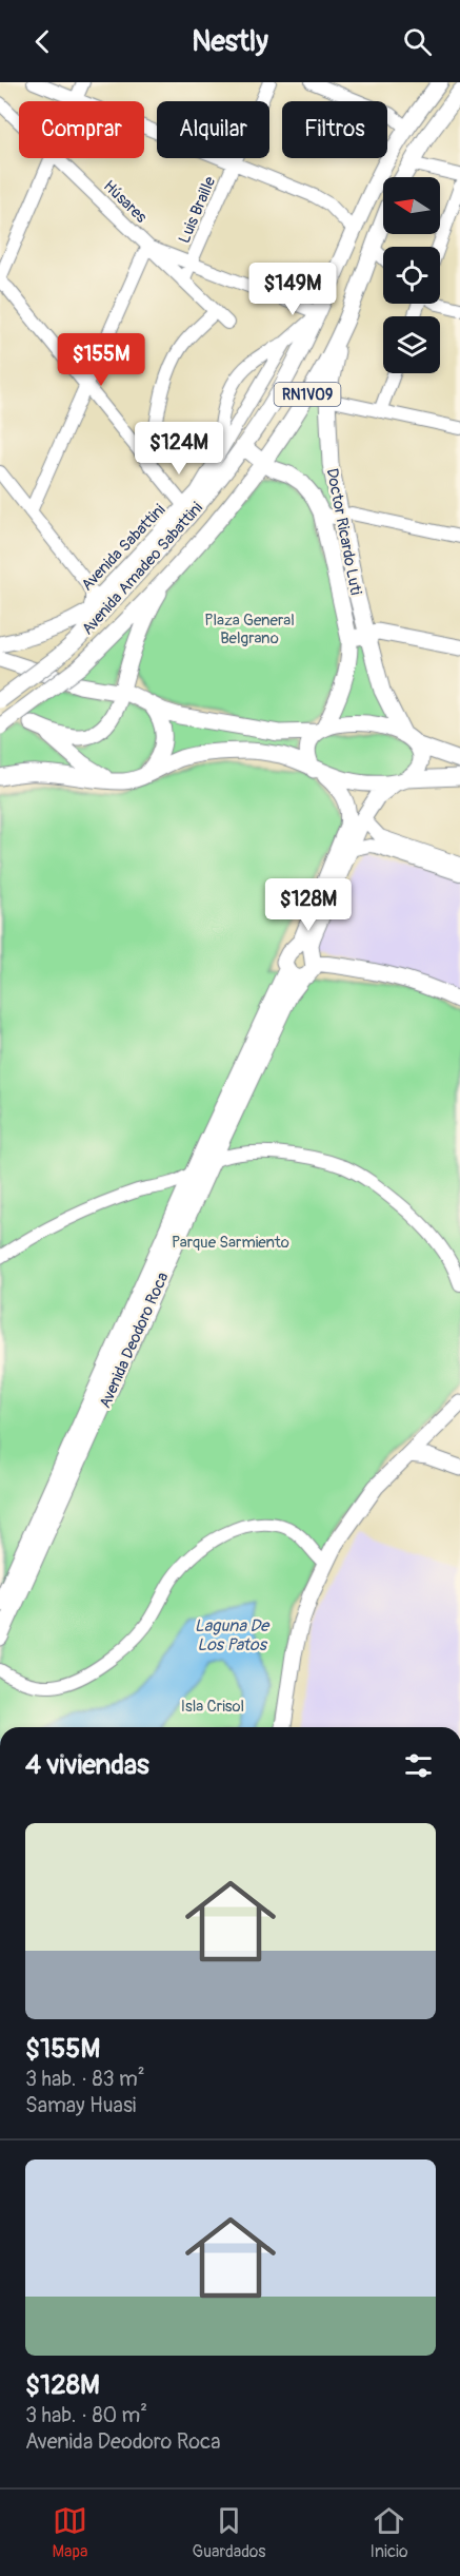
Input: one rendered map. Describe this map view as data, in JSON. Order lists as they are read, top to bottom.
{
  "streets": {
    "main road": [
      "RN1V09",
      "Doctor Ricardo Luti",
      "Avenida Amadeo Sabattini",
      "Avenida Deodoro Roca"
    ],
    "street": ["Húsares", "Luis Braille", "Avenida Sabattini"]
  },
  "crossings": [
    ["Húsares", "Luis Braille"],
    ["RN1V09", "Avenida Sabattini"],
    ["RN1V09", "Avenida Amadeo Sabattini"],
    ["Doctor Ricardo Luti", "Avenida Amadeo Sabattini"],
    ["Doctor Ricardo Luti", "Avenida Deodoro Roca"],
    ["Avenida Sabattini", "Avenida Amadeo Sabattini"]
  ],
  "water": ["Laguna De Los Patos"],
  "parks": ["Plaza General Belgrano", "Parque Sarmiento", "Isla Crisol"],
  "north": "left",
  "page": {
    "header": "Nestly",
    "chip": ["Comprar", "Alquilar", "Filtros"],
    "price": [
      "$149M",
      "$155M",
      "$124M",
      "$128M"
    ],
    "heading": "4 viviendas",
    "list": [
      {
        "name": "$155M",
        "note": "3 hab. · 83 m² · Samay Huasi"
      },
      {
        "name": "$128M",
        "note": "3 hab. · 80 m² · Avenida Deodoro Roca"
      }
    ],
    "tabs": ["Mapa", "Guardados", "Inicio"]
  }
}
